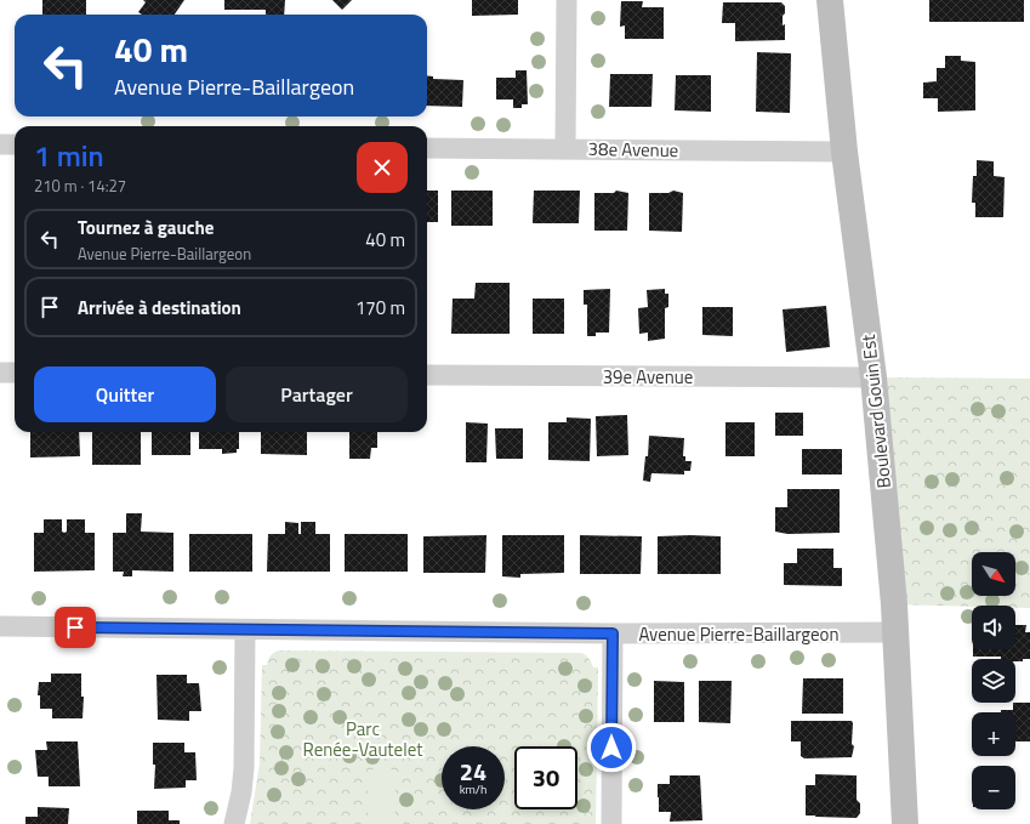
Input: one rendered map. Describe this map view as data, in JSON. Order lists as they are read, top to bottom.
{
  "streets": {
    "street": [
      "38e Avenue",
      "39e Avenue",
      "Boulevard Gouin Est",
      "Avenue Pierre-Baillargeon"
    ]
  },
  "crossings": [
    ["38e Avenue", "Boulevard Gouin Est"],
    ["39e Avenue", "Boulevard Gouin Est"],
    ["Boulevard Gouin Est", "Avenue Pierre-Baillargeon"]
  ],
  "parks": ["Parc Renée-Vautelet"],
  "north": "bottom right",
  "page": {
    "turn": ["40 m", "Avenue Pierre-Baillargeon"],
    "heading": ["1 min", "210 m · 14:27"],
    "list": [
      {
        "name": "Tournez à gauche",
        "note": "Avenue Pierre-Baillargeon",
        "value": "40 m"
      },
      {
        "name": "Arrivée à destination",
        "value": "170 m"
      }
    ],
    "buttons": ["Quitter", "Partager"],
    "map_buttons": ["+", "−"],
    "speed": "24 km/h",
    "limit": "30"
  }
}
